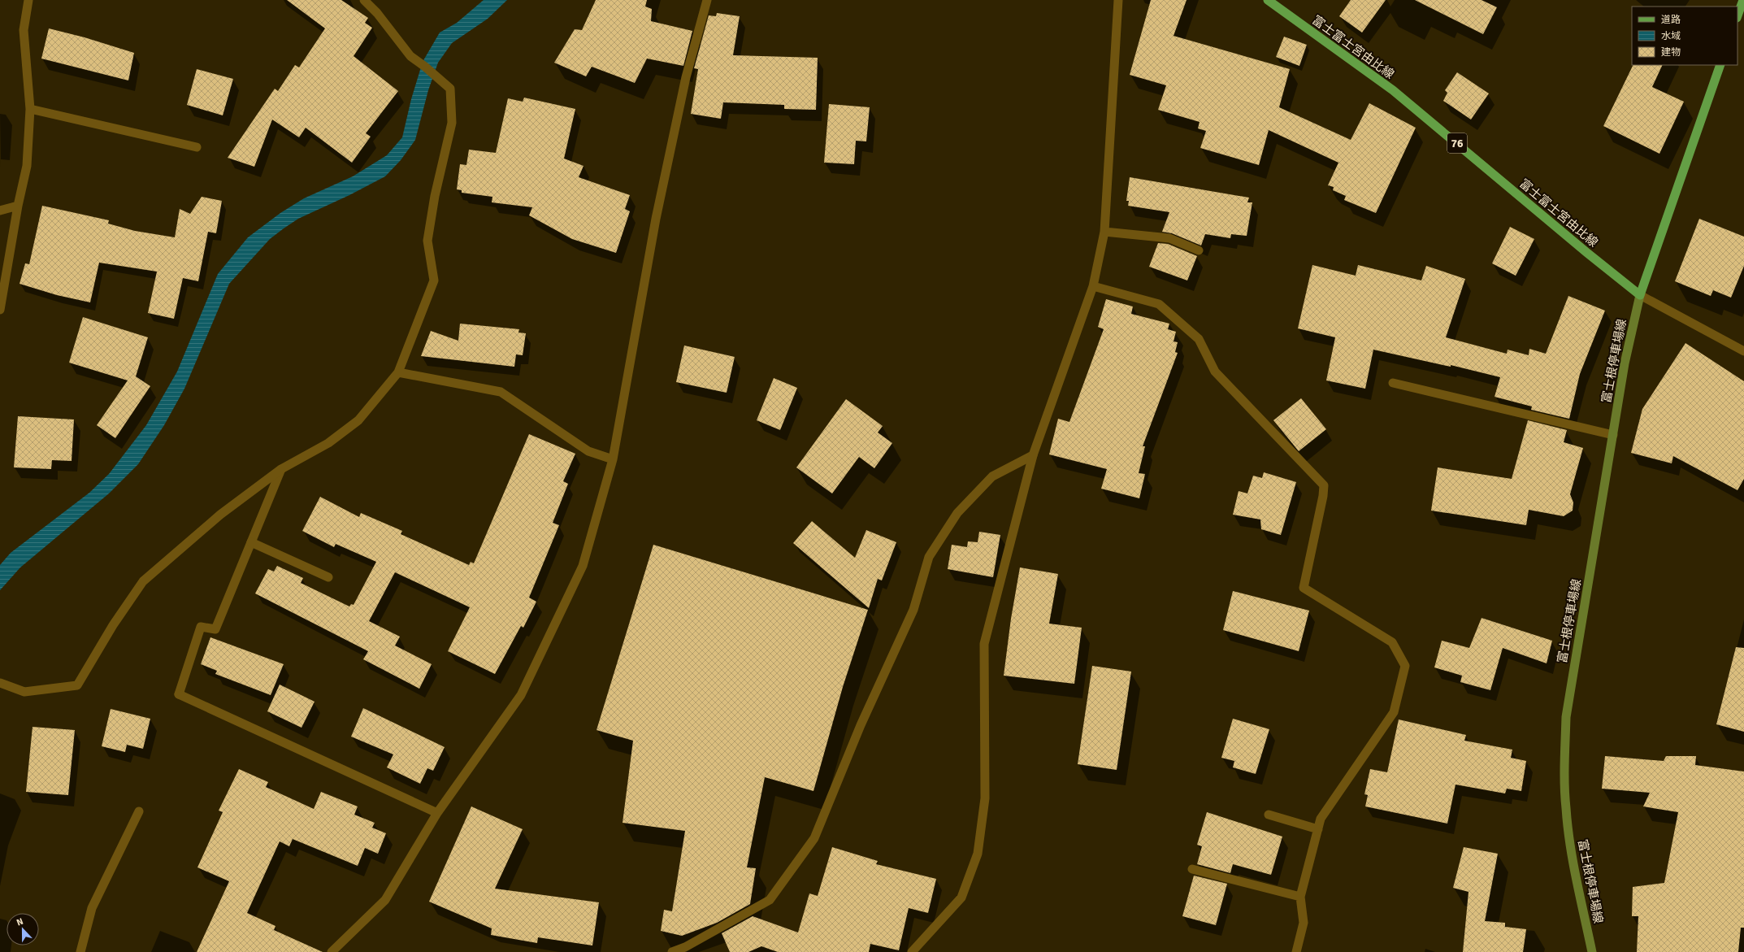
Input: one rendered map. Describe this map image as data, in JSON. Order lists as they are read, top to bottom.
{
  "streets": {
    "main road": ["富士富士宮由比線", "76", "富士根停車場線"]
  },
  "crossings": [
    ["富士富士宮由比線", "富士根停車場線"]
  ],
  "legend": ["道路", "水域", "建物"],
  "north": "top"
}
